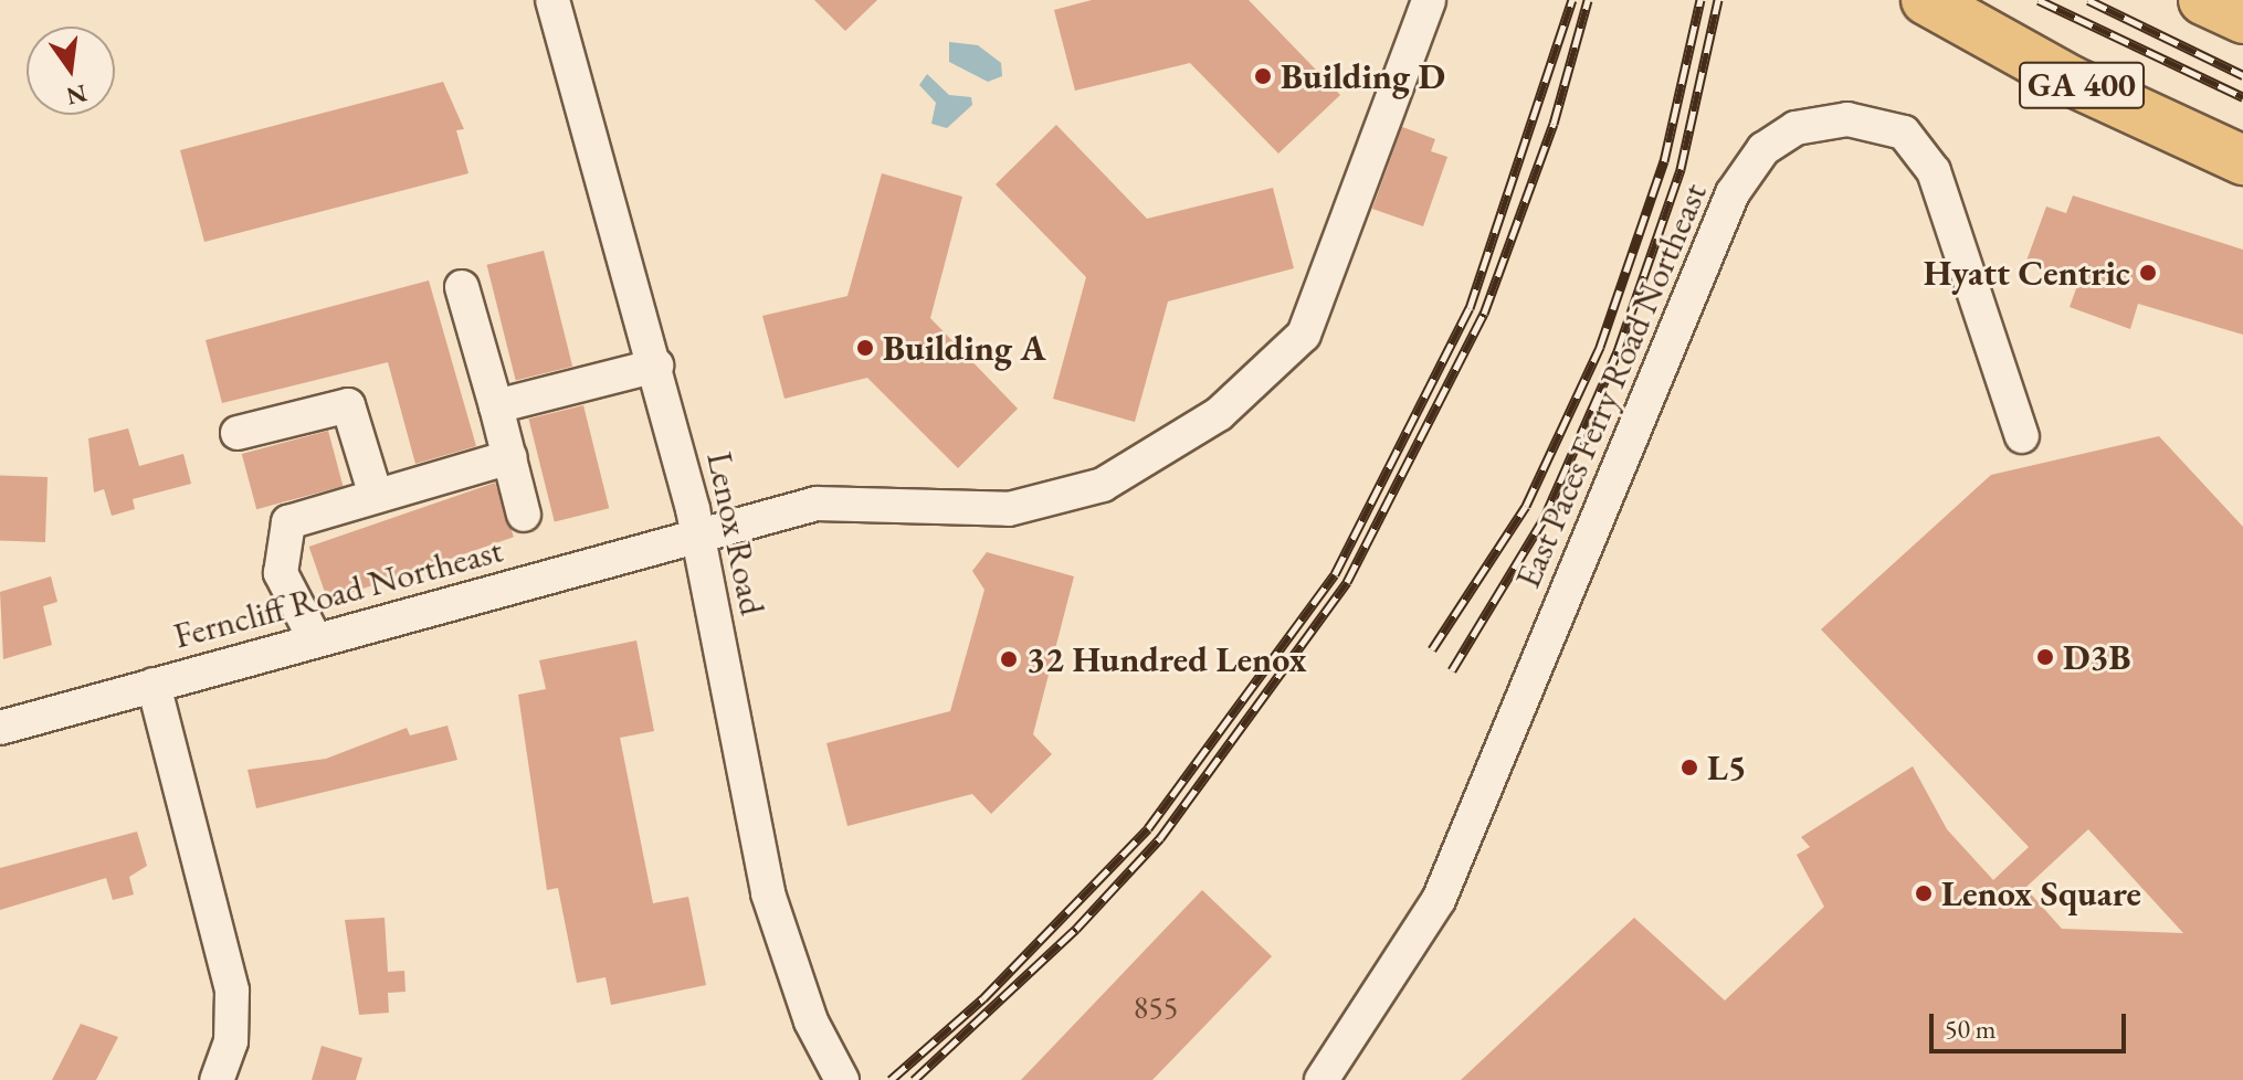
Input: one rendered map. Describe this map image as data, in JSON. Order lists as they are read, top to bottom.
{
  "streets": {
    "highway": ["GA 400"],
    "street": ["East Paces Ferry Road Northeast", "Lenox Road", "Ferncliff Road Northeast"]
  },
  "crossings": [
    ["Lenox Road", "Ferncliff Road Northeast"]
  ],
  "places": [
    "Building D",
    "Hyatt Centric",
    "Building A",
    "D3B",
    "32 Hundred Lenox",
    "L5",
    "Lenox Square"
  ],
  "house_numbers": ["855"],
  "scale_bar": "50 m",
  "north": "bottom"
}
